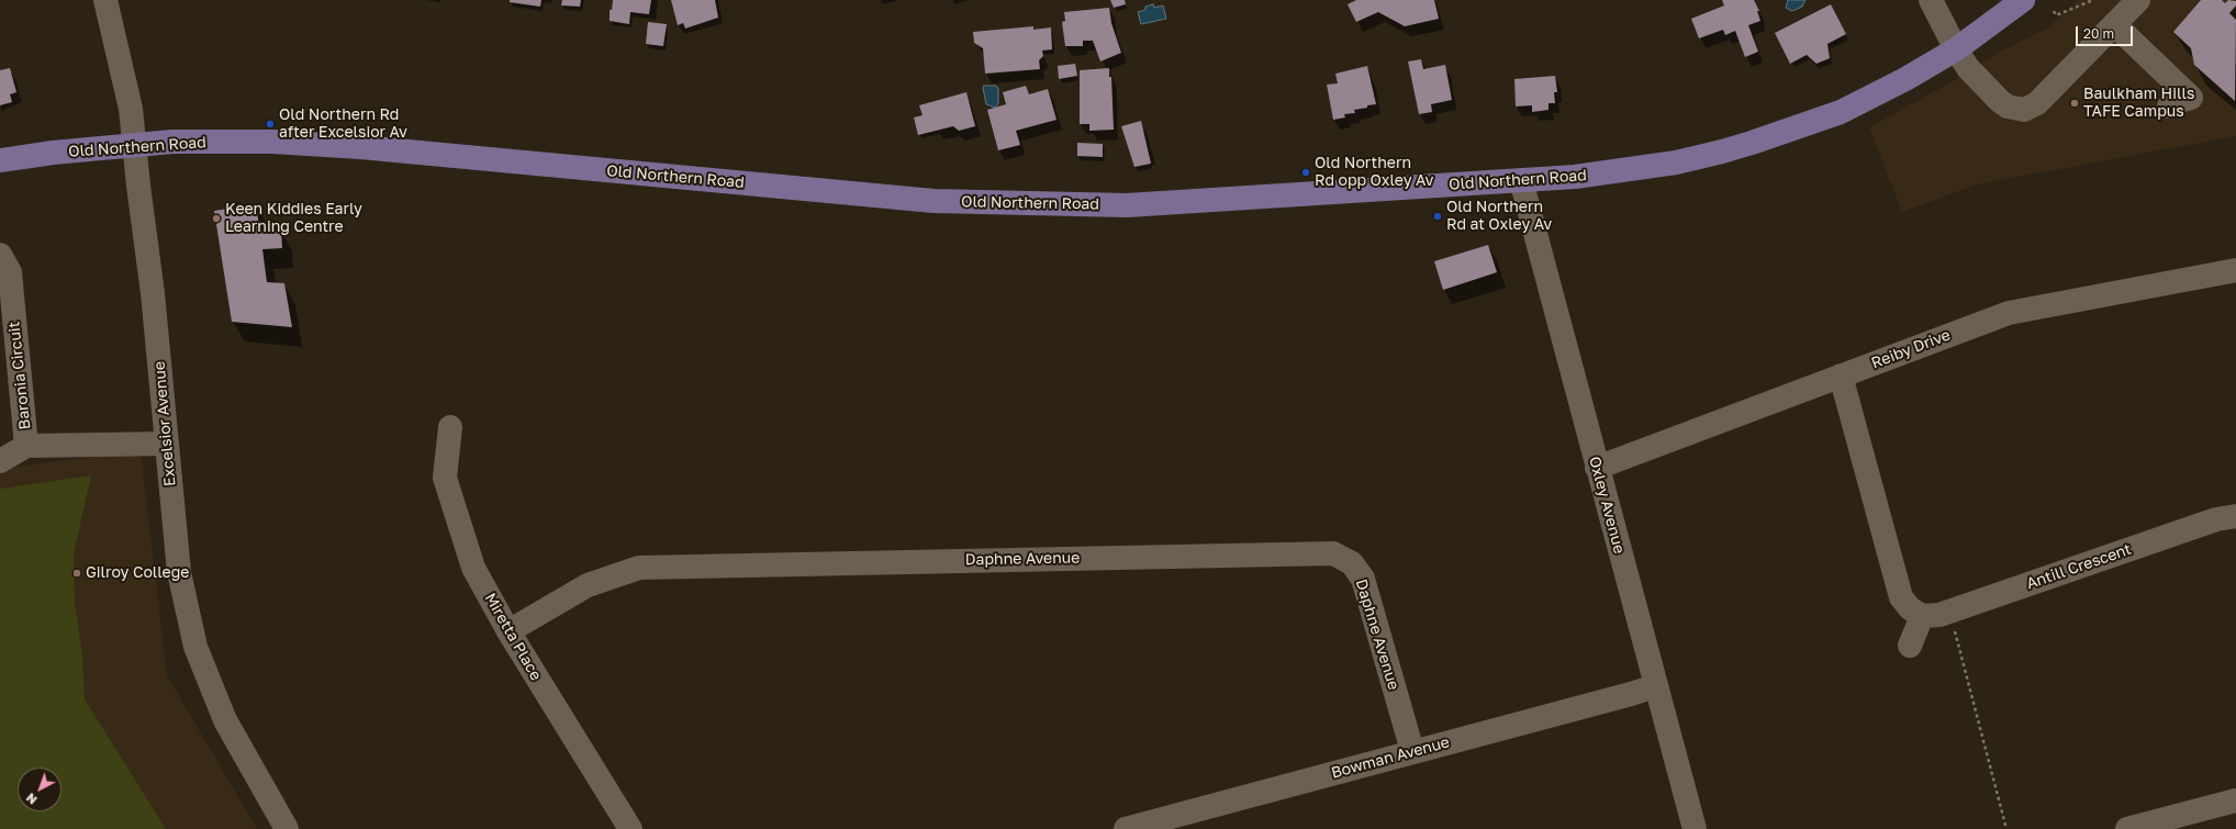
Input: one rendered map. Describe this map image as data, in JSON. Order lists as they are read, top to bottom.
{
  "streets": {
    "main road": ["Old Northern Road"],
    "street": [
      "Reiby Drive",
      "Baronia Circuit",
      "Excelsior Avenue",
      "Oxley Avenue",
      "Daphne Avenue",
      "Antill Crescent",
      "Miretta Place",
      "Bowman Avenue"
    ]
  },
  "crossings": [
    ["Old Northern Road", "Excelsior Avenue"],
    ["Old Northern Road", "Oxley Avenue"],
    ["Reiby Drive", "Oxley Avenue"],
    ["Oxley Avenue", "Bowman Avenue"],
    ["Daphne Avenue", "Miretta Place"],
    ["Daphne Avenue", "Bowman Avenue"]
  ],
  "places": [
    "Baulkham Hills TAFE Campus",
    "Old Northern Rd after Excelsior Av",
    "Old Northern Rd opp Oxley Av",
    "Old Northern Rd at Oxley Av",
    "Keen Kiddies Early Learning Centre",
    "Gilroy College"
  ],
  "scale_bar": "20 m",
  "north": "bottom left"
}
